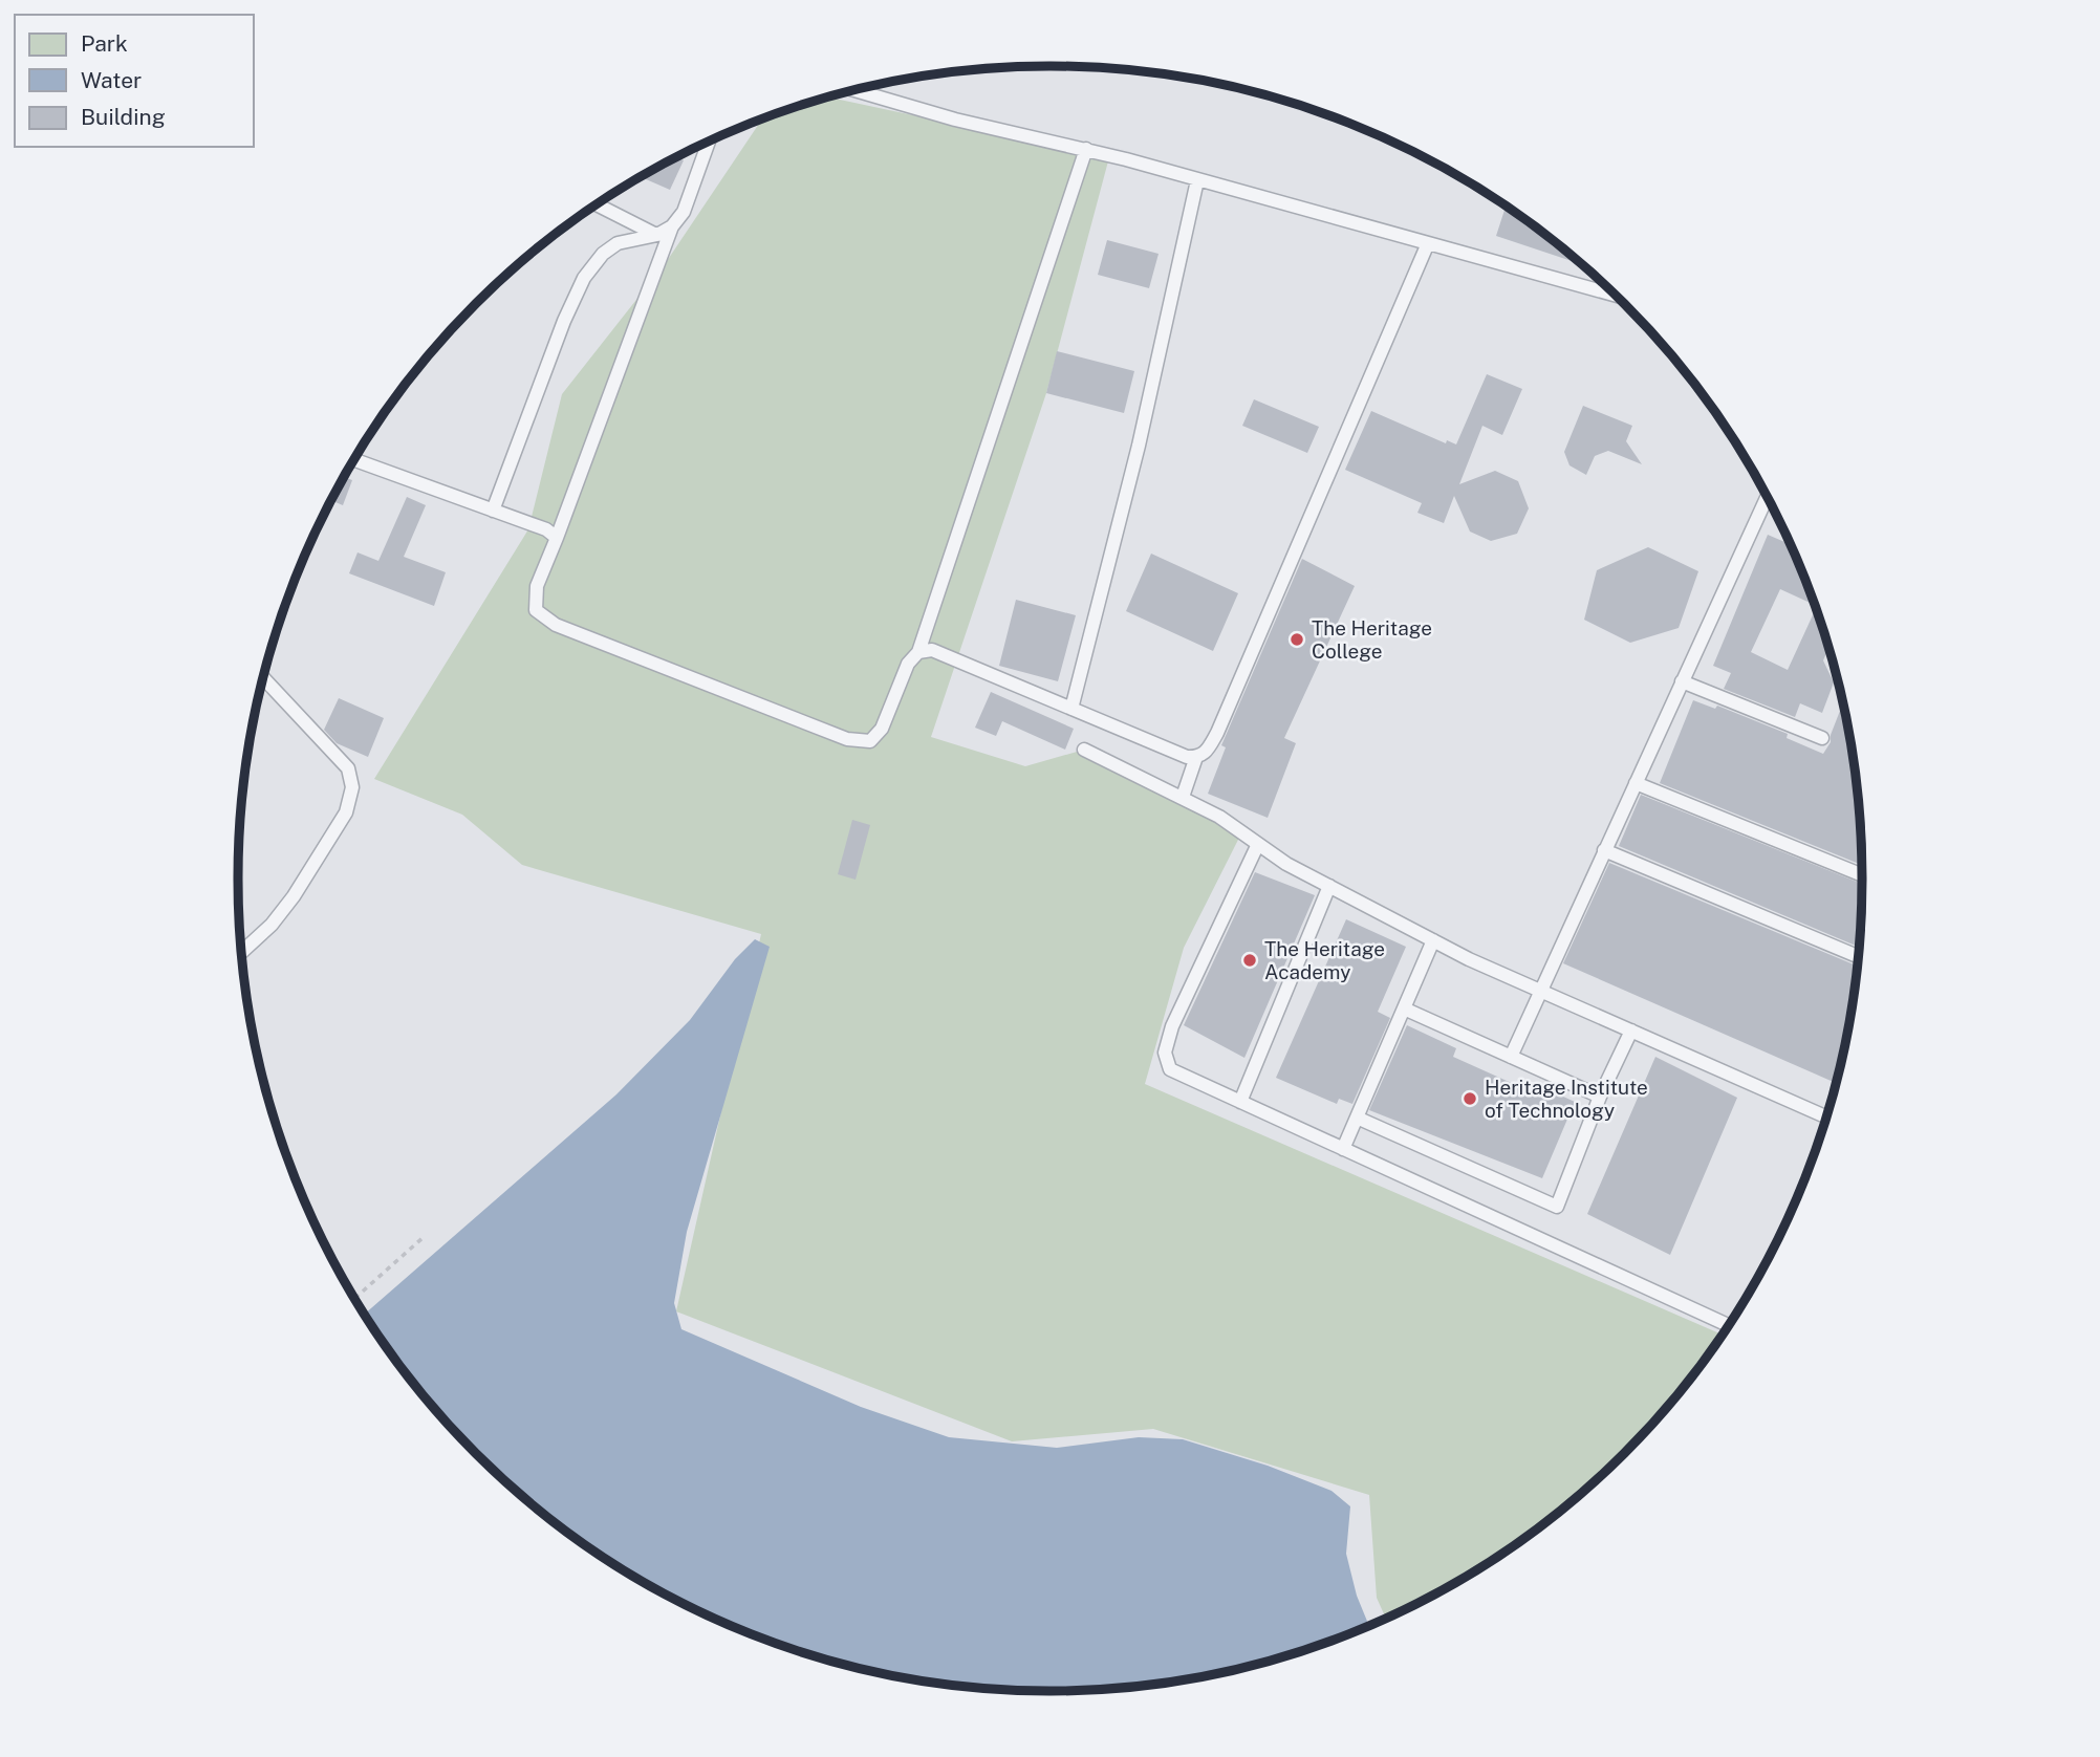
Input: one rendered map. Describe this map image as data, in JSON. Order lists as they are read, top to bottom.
{
  "places": ["The Heritage College", "The Heritage Academy", "Heritage Institute of Technology"],
  "legend": ["Park", "Water", "Building"]
}
